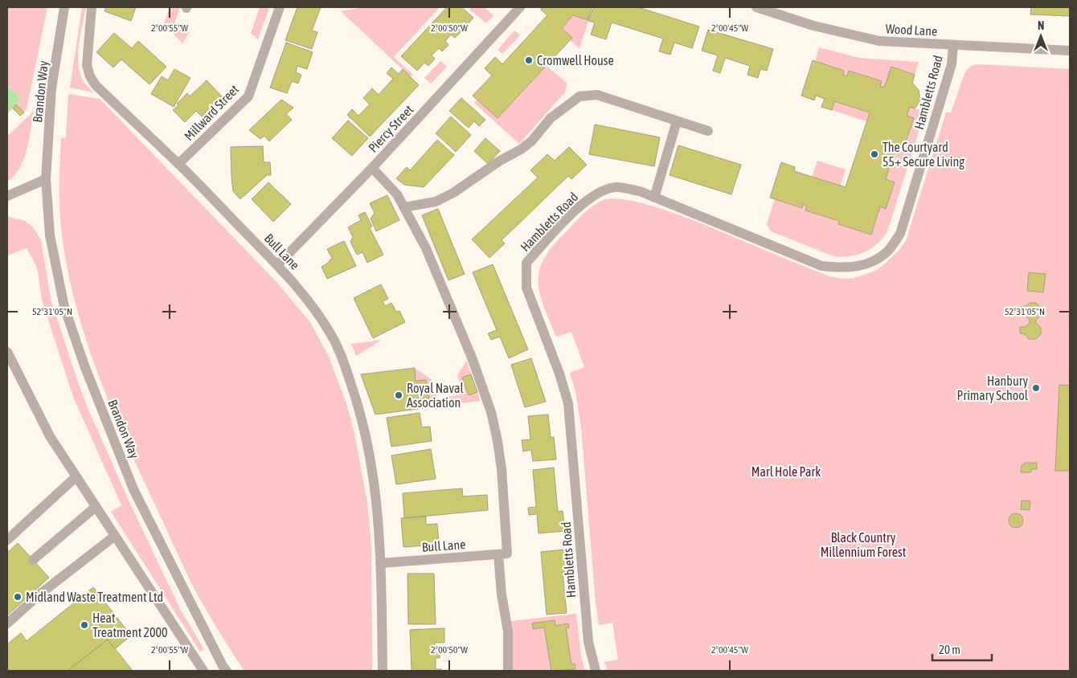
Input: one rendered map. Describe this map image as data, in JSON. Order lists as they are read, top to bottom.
{
  "streets": {
    "street": [
      "Wood Lane",
      "Brandon Way",
      "Hambletts Road",
      "Millward Street",
      "Piercy Street",
      "Bull Lane"
    ]
  },
  "crossings": [
    ["Wood Lane", "Hambletts Road"],
    ["Millward Street", "Bull Lane"],
    ["Piercy Street", "Bull Lane"]
  ],
  "parks": ["Marl Hole Park", "Black Country Millennium Forest"],
  "places": [
    "Cromwell House",
    "The Courtyard 55+ Secure Living",
    "Hanbury Primary School",
    "Royal Naval Association",
    "Midland Waste Treatment Ltd",
    "Heat Treatment 2000"
  ],
  "scale_bar": "20 m",
  "north": "top",
  "coordinates": [
    "2°00'55\"W",
    "2°00'50\"W",
    "2°00'45\"W",
    "52°31'05\"N"
  ]
}
